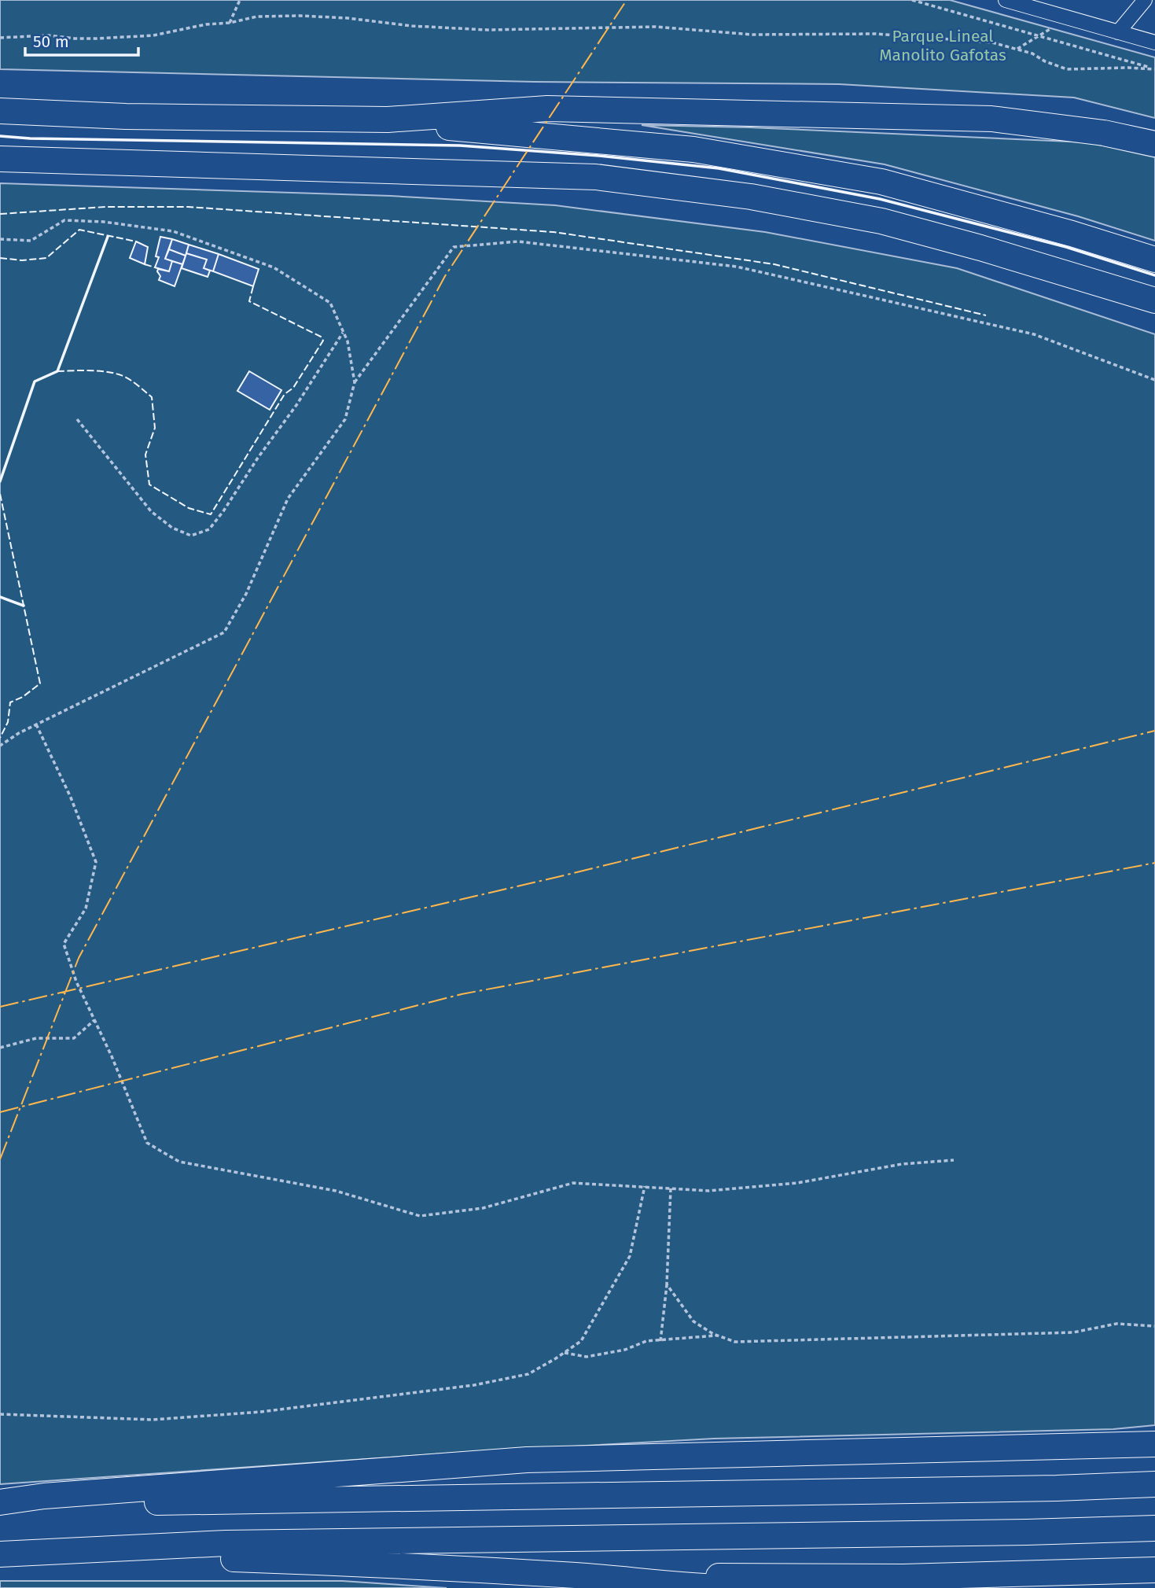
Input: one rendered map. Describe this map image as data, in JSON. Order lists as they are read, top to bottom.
{
  "parks": ["Parque Lineal Manolito Gafotas"],
  "scale_bar": "50 m"
}
